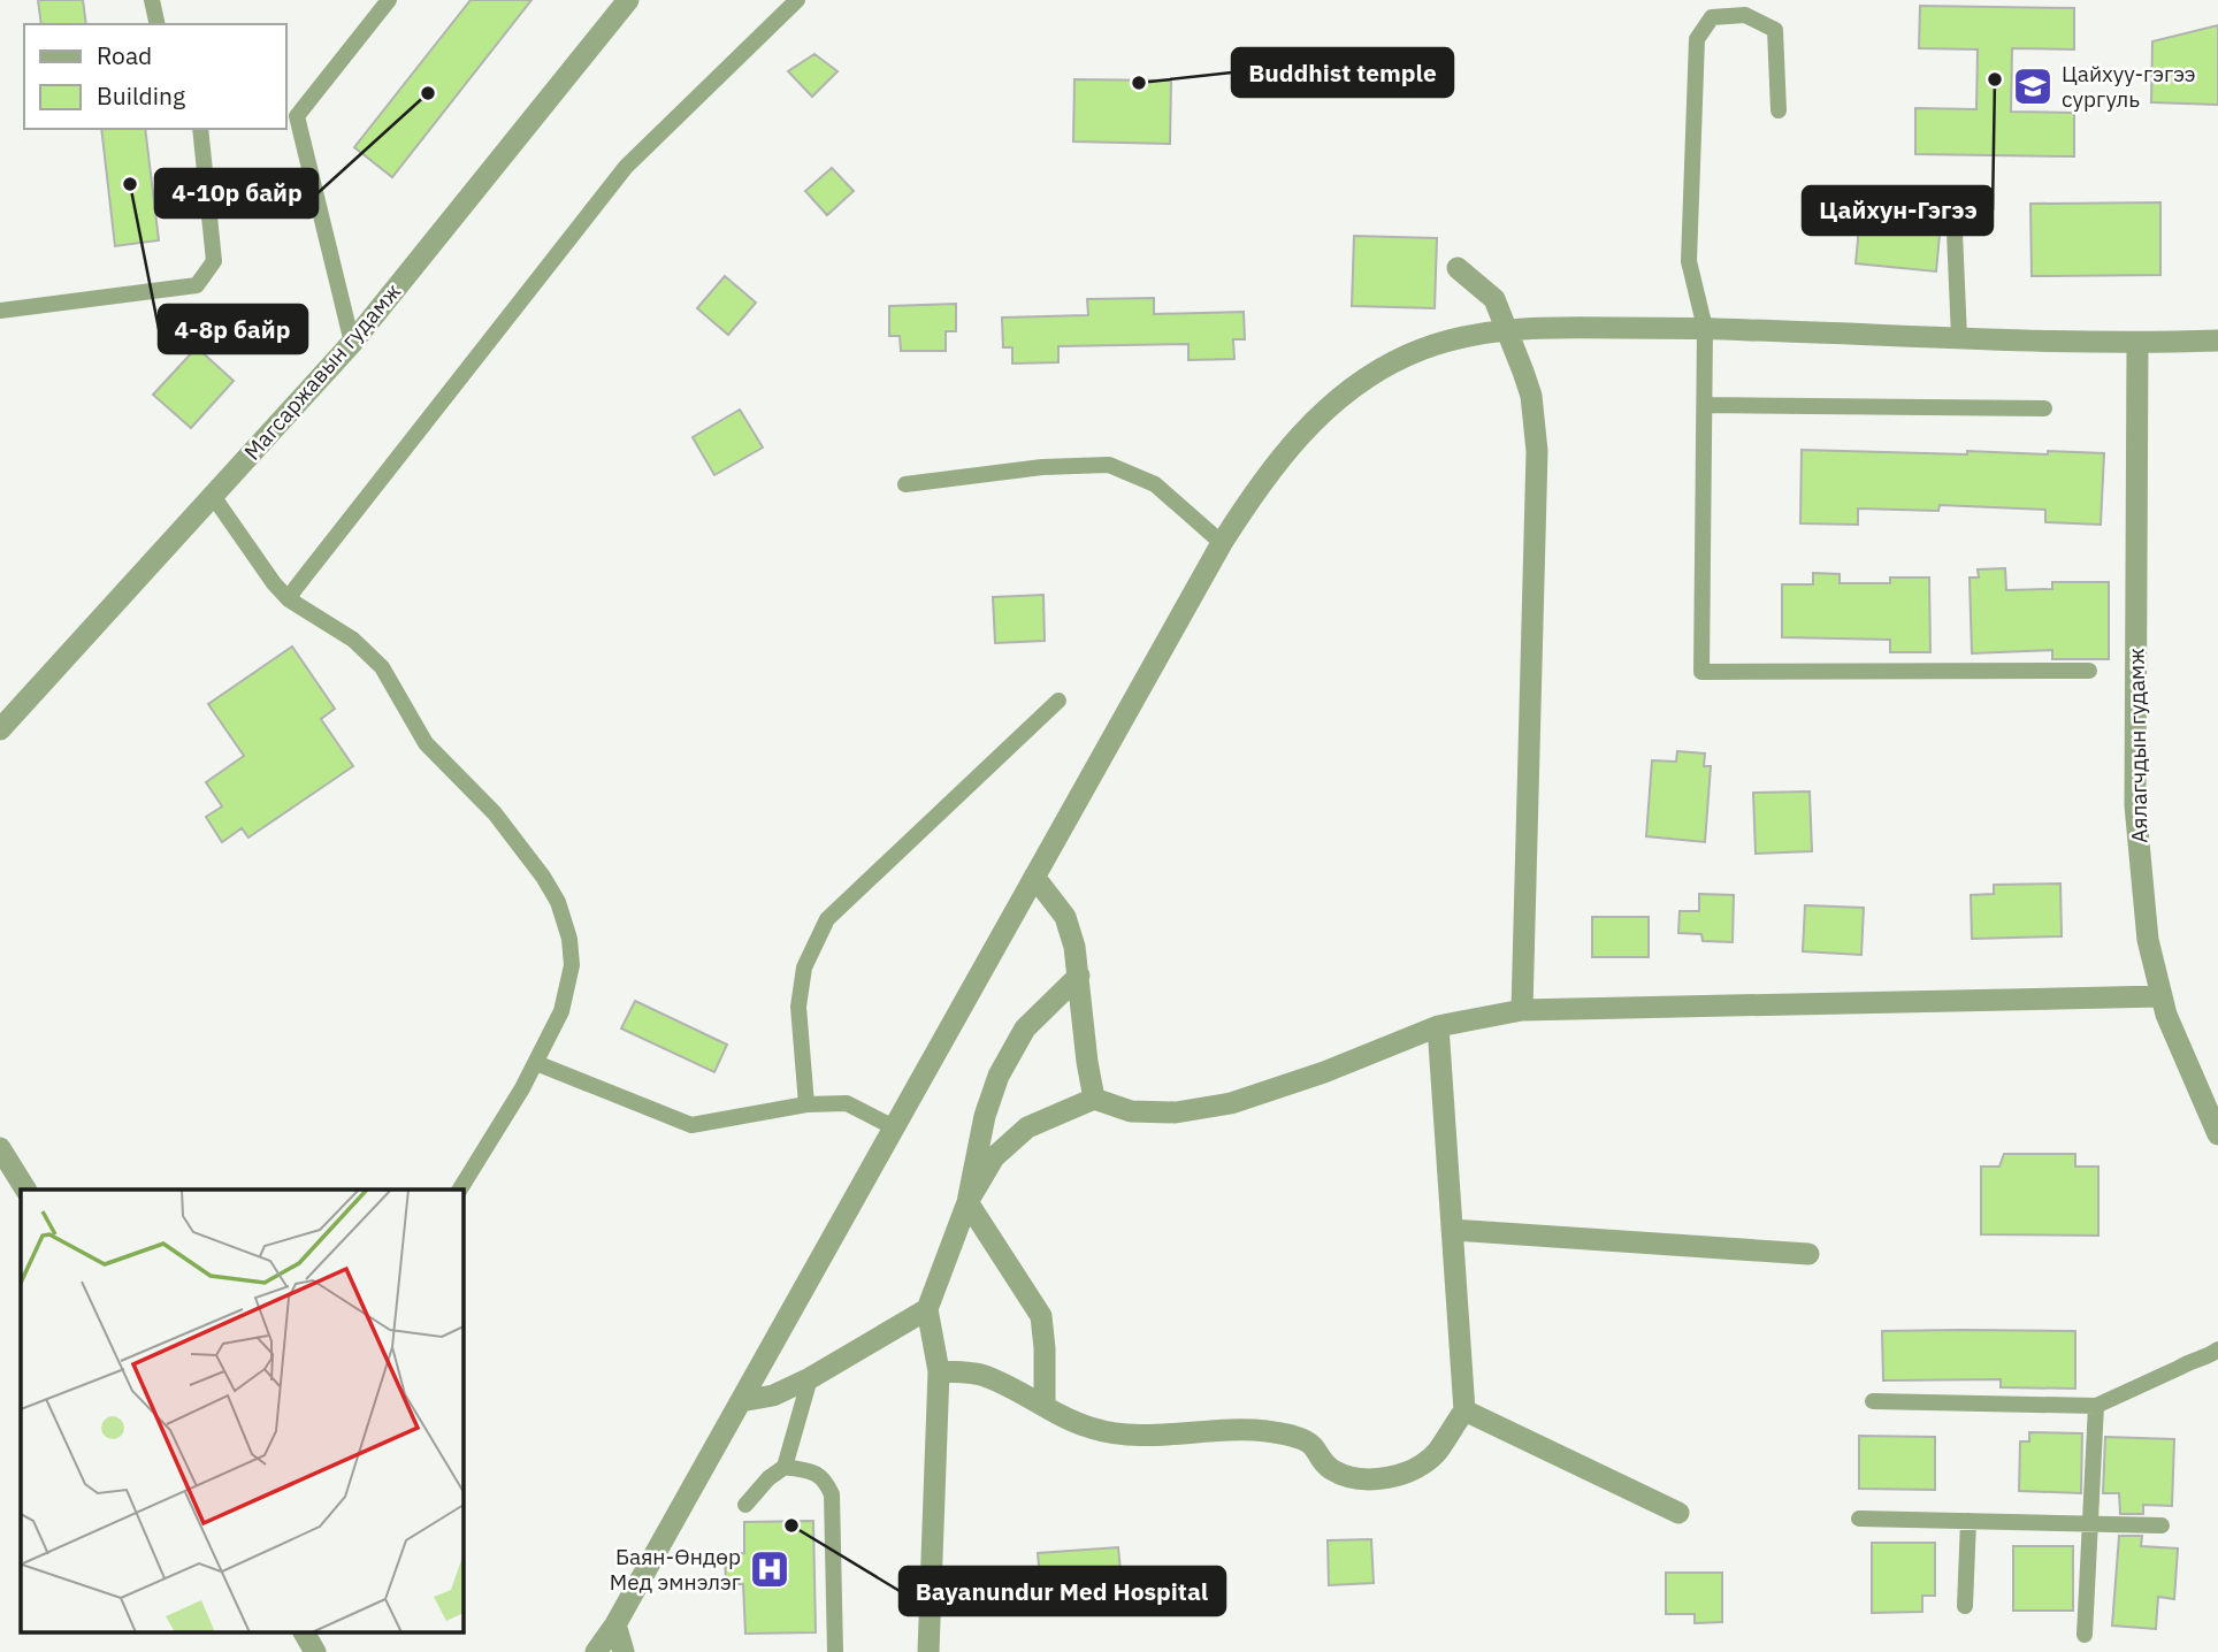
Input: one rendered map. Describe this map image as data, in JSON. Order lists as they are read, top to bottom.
{
  "streets": {
    "street": ["Магсаржавын гудамж", "Аялагчдын гудамж"]
  },
  "places": {
    "other": [
      "Цайхун-Гэгээ",
      "Buddhist temple",
      "4-10р байр",
      "4-8р байр",
      "Bayanundur Med Hospital"
    ],
    "school or university": ["Цайхуу-гэгээ сургуль"],
    "hospital": ["Баян-Өндөр Мед эмнэлэг"]
  },
  "legend": ["Road", "Building"]
}
